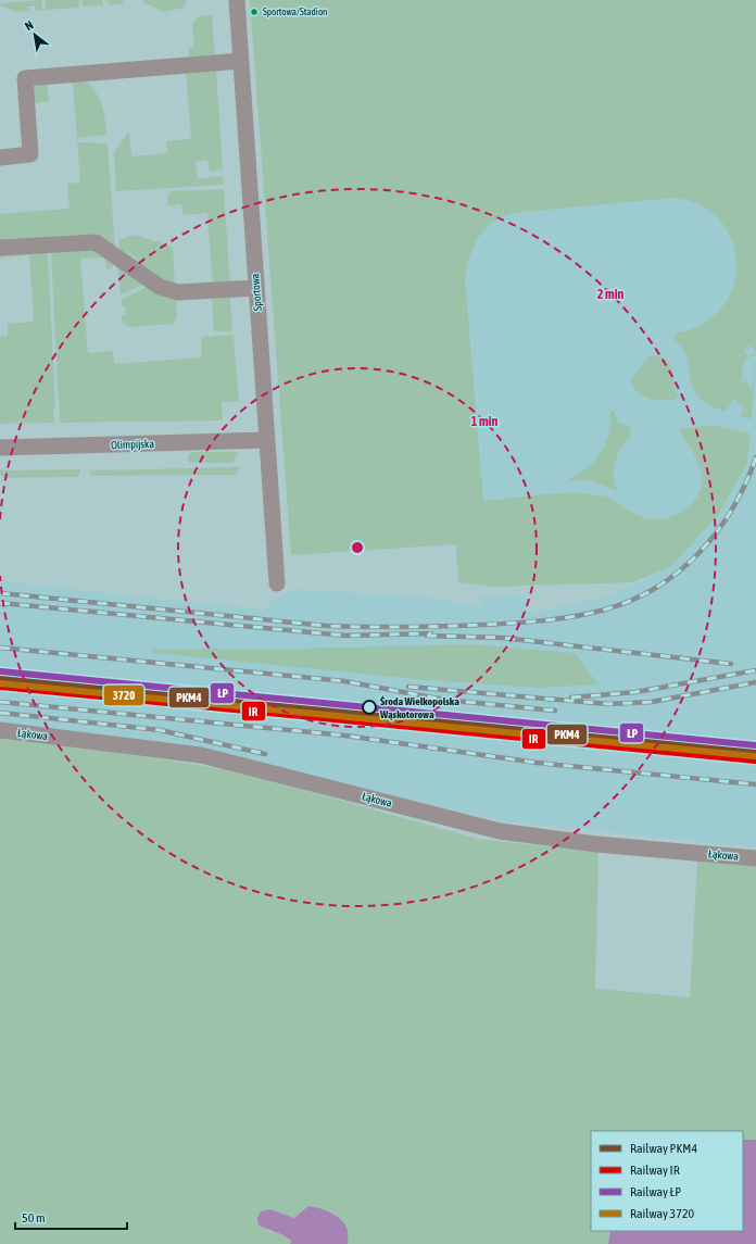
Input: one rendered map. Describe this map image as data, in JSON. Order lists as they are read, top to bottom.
{
  "streets": {
    "street": ["Sportowa", "Olimpijska", "Łąkowa"]
  },
  "crossings": [
    ["Sportowa", "Olimpijska"]
  ],
  "places": ["Sportowa/Stadion", "Środa Wielkopolska Wąskotorowa"],
  "lines": [
    "rail line ŁP",
    "rail line PKM4",
    "rail line 3720",
    "rail line IR"
  ],
  "legend": [
    "Railway PKM4",
    "Railway IR",
    "Railway ŁP",
    "Railway 3720"
  ],
  "scale_bar": "50 m",
  "north": "top left",
  "rings": ["2 min", "1 min"]
}
